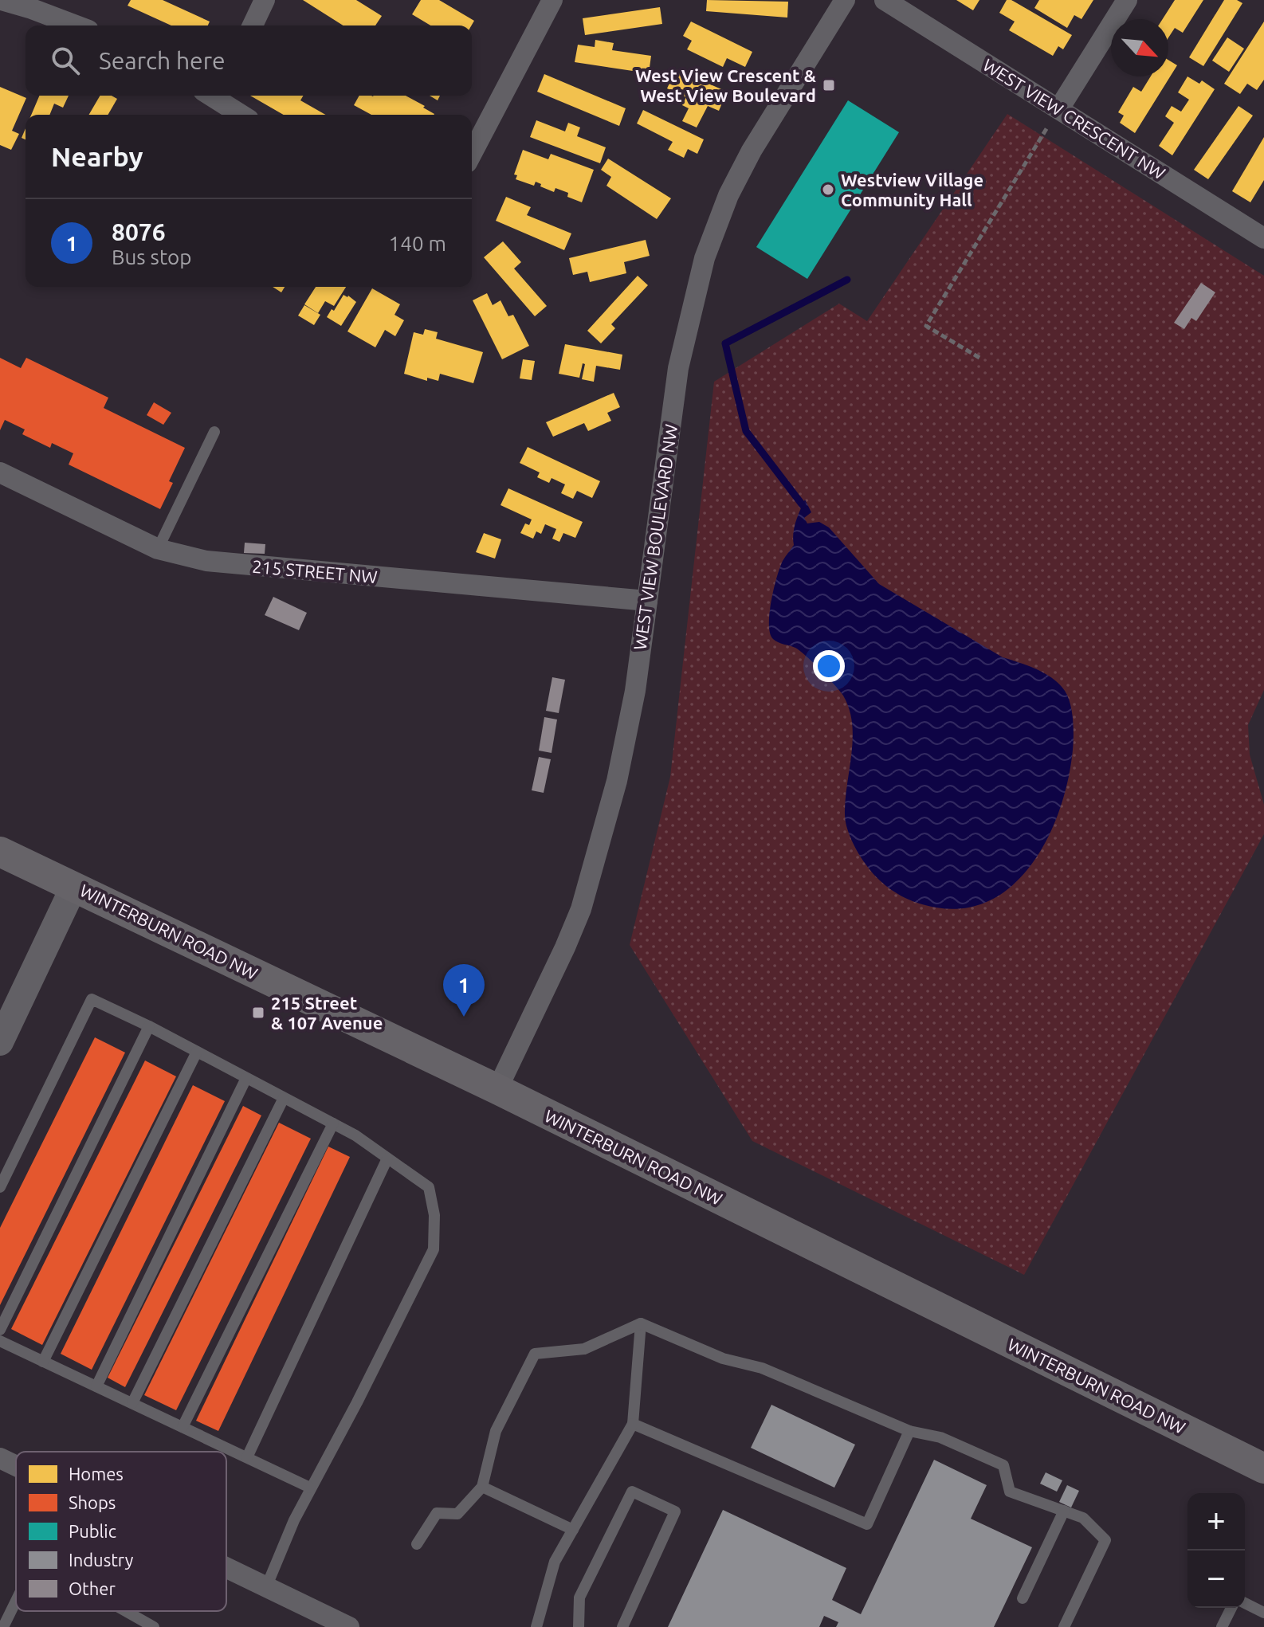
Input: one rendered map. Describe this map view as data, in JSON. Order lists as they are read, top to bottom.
{
  "streets": {
    "main road": ["WINTERBURN ROAD NW"],
    "street": ["WEST VIEW CRESCENT NW", "WEST VIEW BOULEVARD NW", "215 STREET NW"]
  },
  "crossings": [
    ["WEST VIEW BOULEVARD NW", "215 STREET NW"],
    ["WEST VIEW BOULEVARD NW", "WINTERBURN ROAD NW"]
  ],
  "places": {
    "transit": ["West View Crescent & West View Boulevard", "215 Street & 107 Avenue"],
    "other": ["Westview Village Community Hall"]
  },
  "legend": [
    "Homes",
    "Shops",
    "Public",
    "Industry",
    "Other"
  ],
  "north": "bottom right",
  "page": {
    "search": "Search here",
    "heading": "Nearby",
    "list": [
      {
        "mark": "1",
        "name": "8076",
        "note": "Bus stop",
        "value": "140 m"
      }
    ],
    "pins": "1",
    "map_buttons": ["+", "−"]
  }
}
